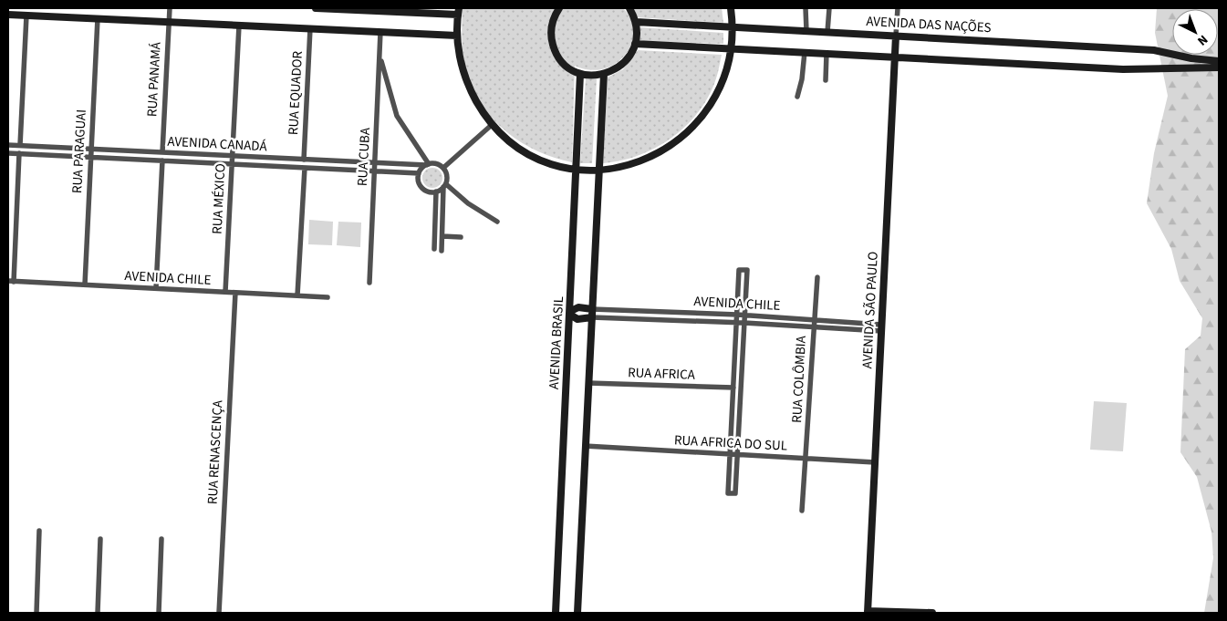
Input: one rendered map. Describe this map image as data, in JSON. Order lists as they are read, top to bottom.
{
  "streets": {
    "main road": ["AVENIDA DAS NAÇÕES", "AVENIDA SÃO PAULO", "AVENIDA BRASIL"],
    "street": [
      "RUA PANAMÁ",
      "RUA EQUADOR",
      "AVENIDA CANADÁ",
      "RUA PARAGUAI",
      "RUA CUBA",
      "RUA MÉXICO",
      "AVENIDA CHILE",
      "RUA AFRICA",
      "RUA COLÔMBIA",
      "RUA AFRICA DO SUL",
      "RUA RENASCENÇA"
    ]
  },
  "crossings": [
    ["AVENIDA DAS NAÇÕES", "AVENIDA SÃO PAULO"],
    ["RUA PANAMÁ", "AVENIDA CANADÁ"],
    ["RUA EQUADOR", "AVENIDA CANADÁ"],
    ["AVENIDA CANADÁ", "RUA PARAGUAI"],
    ["AVENIDA CANADÁ", "RUA CUBA"],
    ["AVENIDA CANADÁ", "RUA MÉXICO"],
    ["RUA PARAGUAI", "AVENIDA CHILE"],
    ["RUA MÉXICO", "AVENIDA CHILE"],
    ["AVENIDA CHILE", "AVENIDA SÃO PAULO"],
    ["AVENIDA CHILE", "RUA COLÔMBIA"],
    ["AVENIDA CHILE", "RUA RENASCENÇA"],
    ["AVENIDA SÃO PAULO", "RUA AFRICA DO SUL"],
    ["RUA COLÔMBIA", "RUA AFRICA DO SUL"]
  ],
  "north": "bottom right"
}
